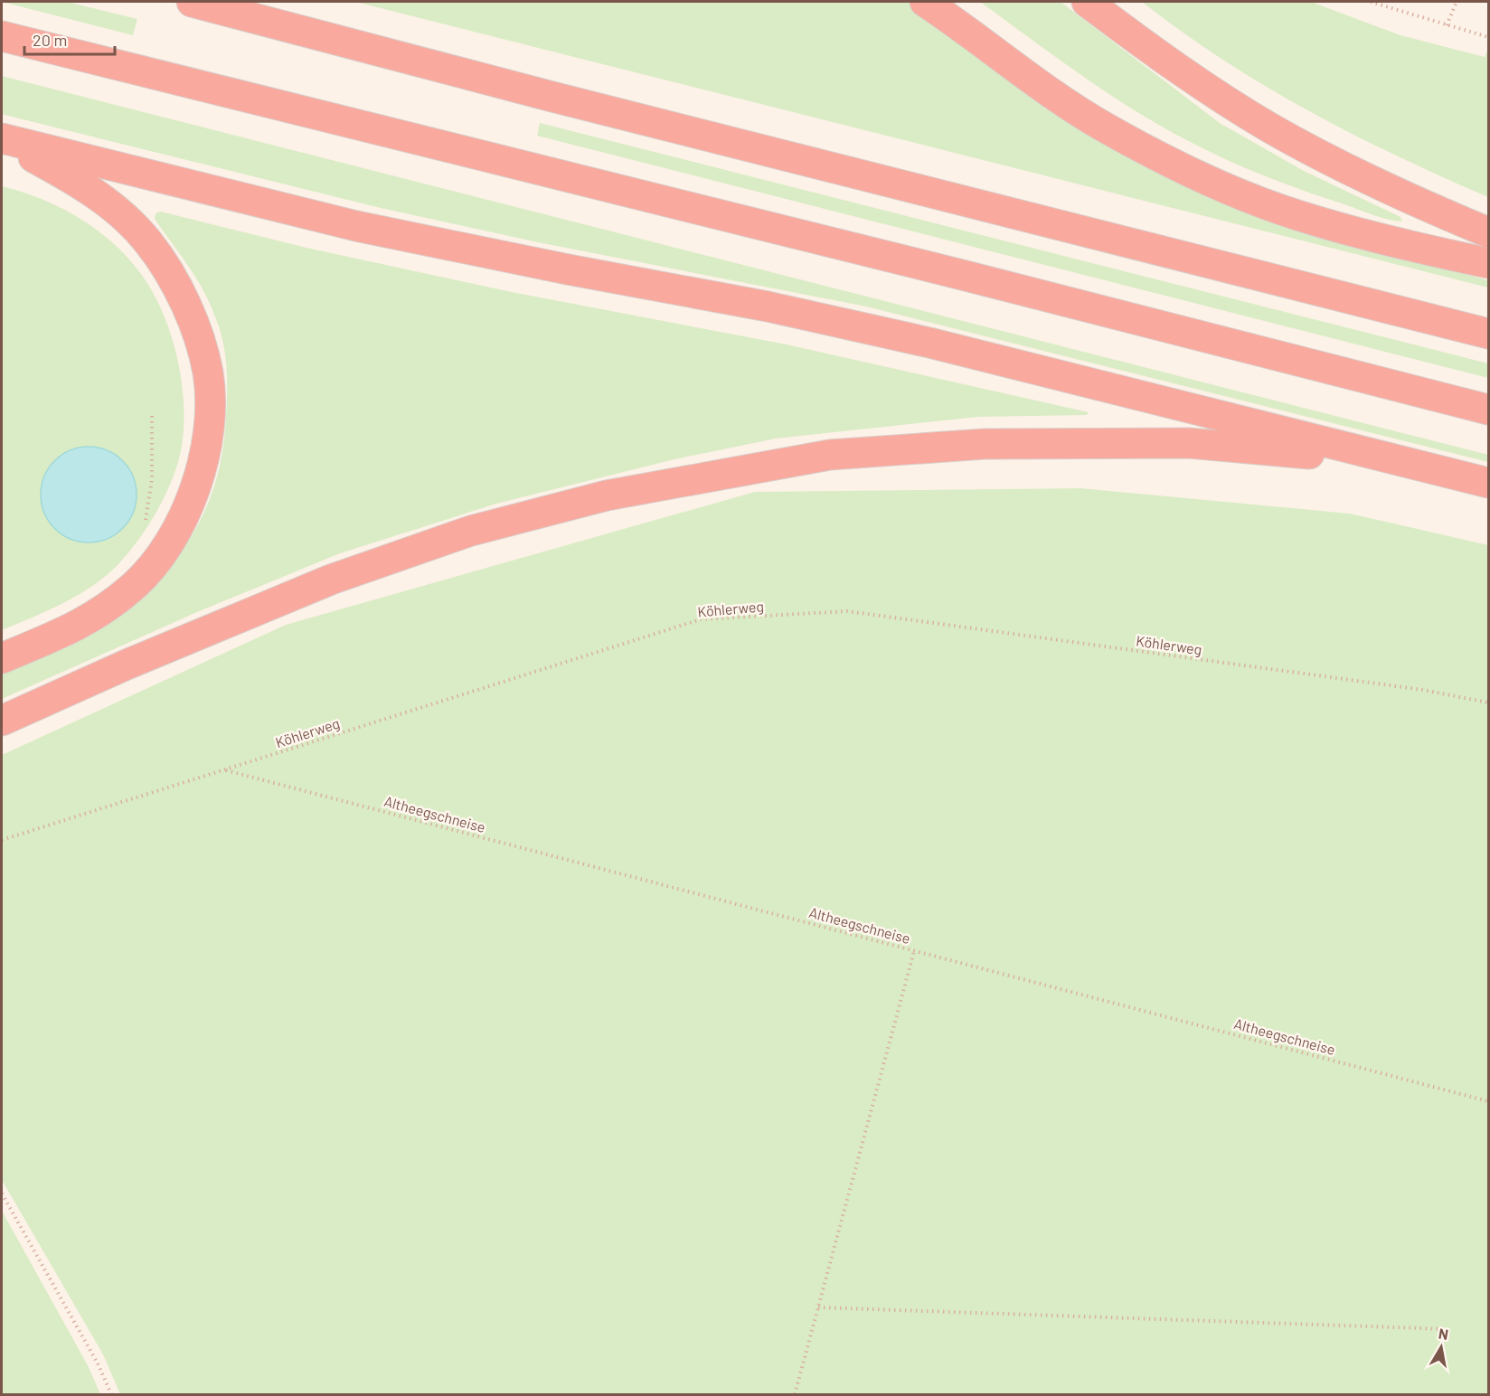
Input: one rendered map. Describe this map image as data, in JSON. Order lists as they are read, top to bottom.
{
  "streets": {
    "path": ["Köhlerweg", "Altheegschneise"]
  },
  "crossings": [
    ["Köhlerweg", "Altheegschneise"]
  ],
  "scale_bar": "20 m",
  "north": "top"
}
